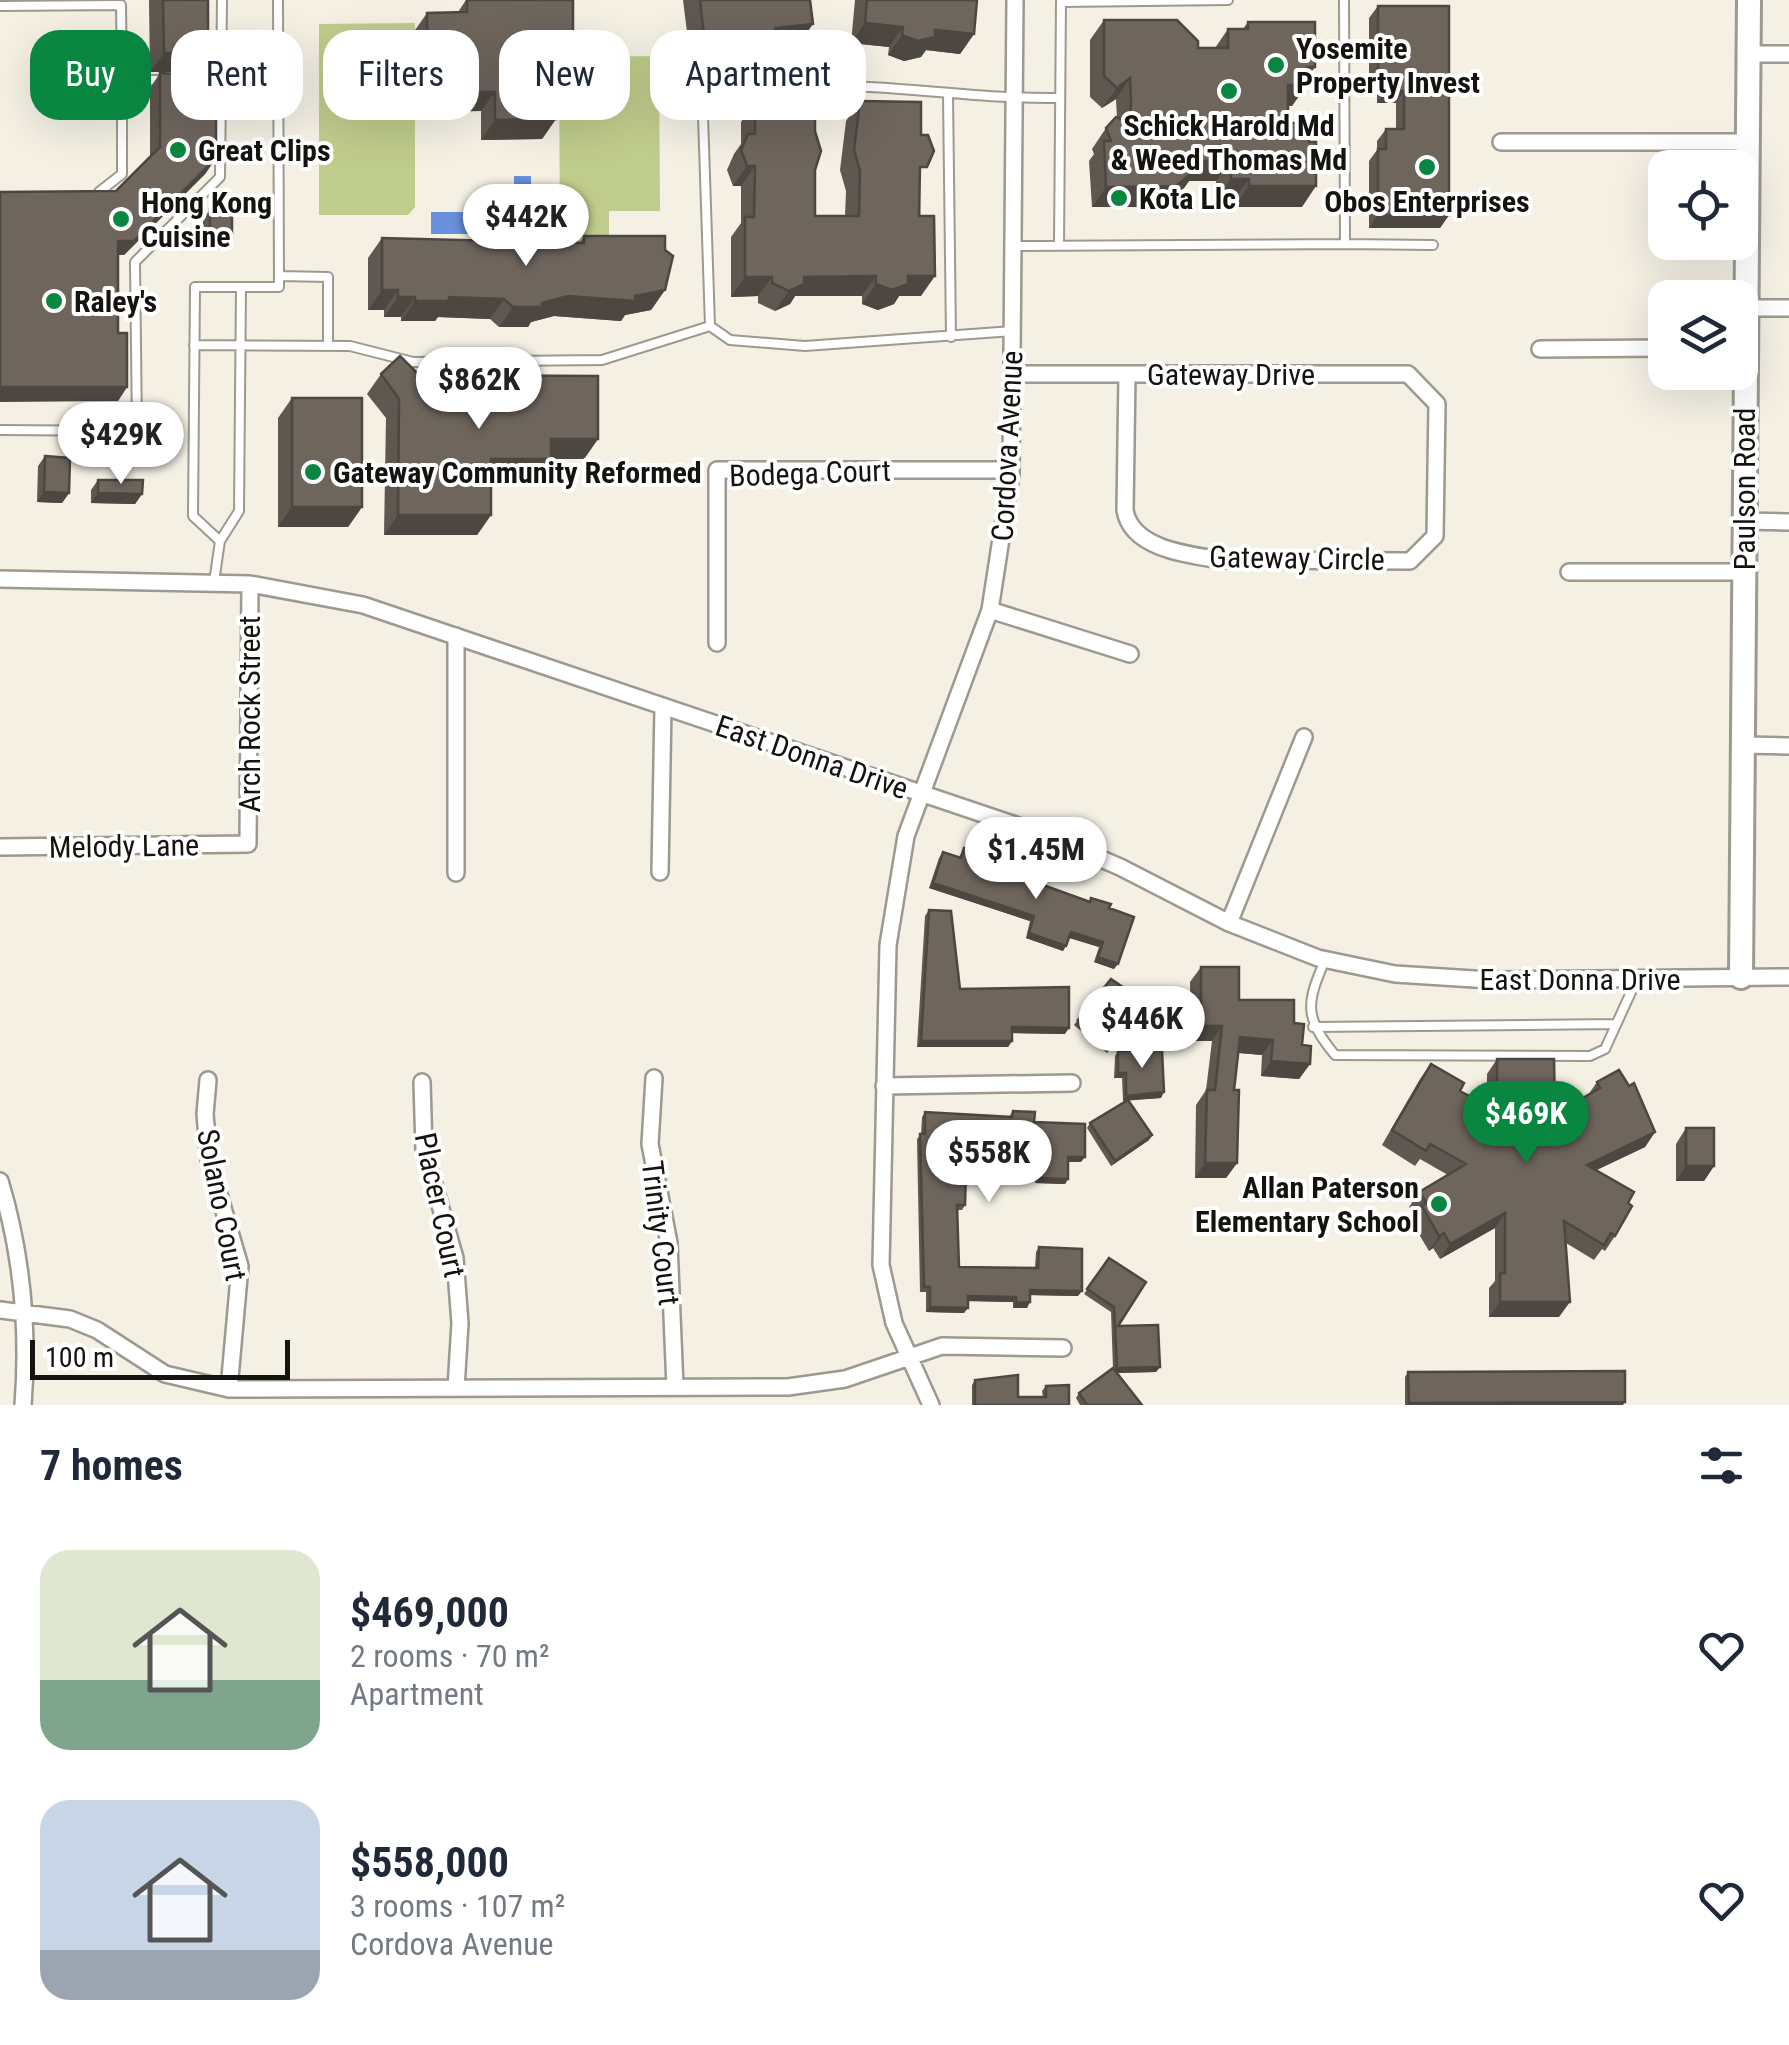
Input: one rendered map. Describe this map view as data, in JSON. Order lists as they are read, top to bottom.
{
  "streets": {
    "street": [
      "Gateway Drive",
      "Cordova Avenue",
      "Bodega Court",
      "Paulson Road",
      "Gateway Circle",
      "Arch Rock Street",
      "East Donna Drive",
      "Melody Lane",
      "Solano Court",
      "Placer Court",
      "Trinity Court"
    ]
  },
  "crossings": [
    ["Gateway Drive", "Cordova Avenue"],
    ["Gateway Drive", "Gateway Circle"],
    ["Cordova Avenue", "Bodega Court"],
    ["Cordova Avenue", "East Donna Drive"],
    ["Paulson Road", "East Donna Drive"],
    ["Arch Rock Street", "East Donna Drive"],
    ["Arch Rock Street", "Melody Lane"]
  ],
  "places": [
    "Yosemite Property Invest",
    "Schick Harold Md & Weed Thomas Md",
    "Great Clips",
    "Obos Enterprises",
    "Kota Llc",
    "Hong Kong Cuisine",
    "Raley's",
    "Gateway Community Reformed",
    "Allan Paterson Elementary School"
  ],
  "scale_bar": "100 m",
  "page": {
    "chip": [
      "Buy",
      "Rent",
      "Filters",
      "New",
      "Apartment"
    ],
    "price": [
      "$442K",
      "$862K",
      "$429K",
      "$1.45M",
      "$446K",
      "$469K",
      "$558K"
    ],
    "scale": "100 m",
    "heading": "7 homes",
    "list": [
      {
        "name": "$469,000",
        "note": "2 rooms · 70 m² · Apartment"
      },
      {
        "name": "$558,000",
        "note": "3 rooms · 107 m² · Cordova Avenue"
      }
    ]
  }
}
